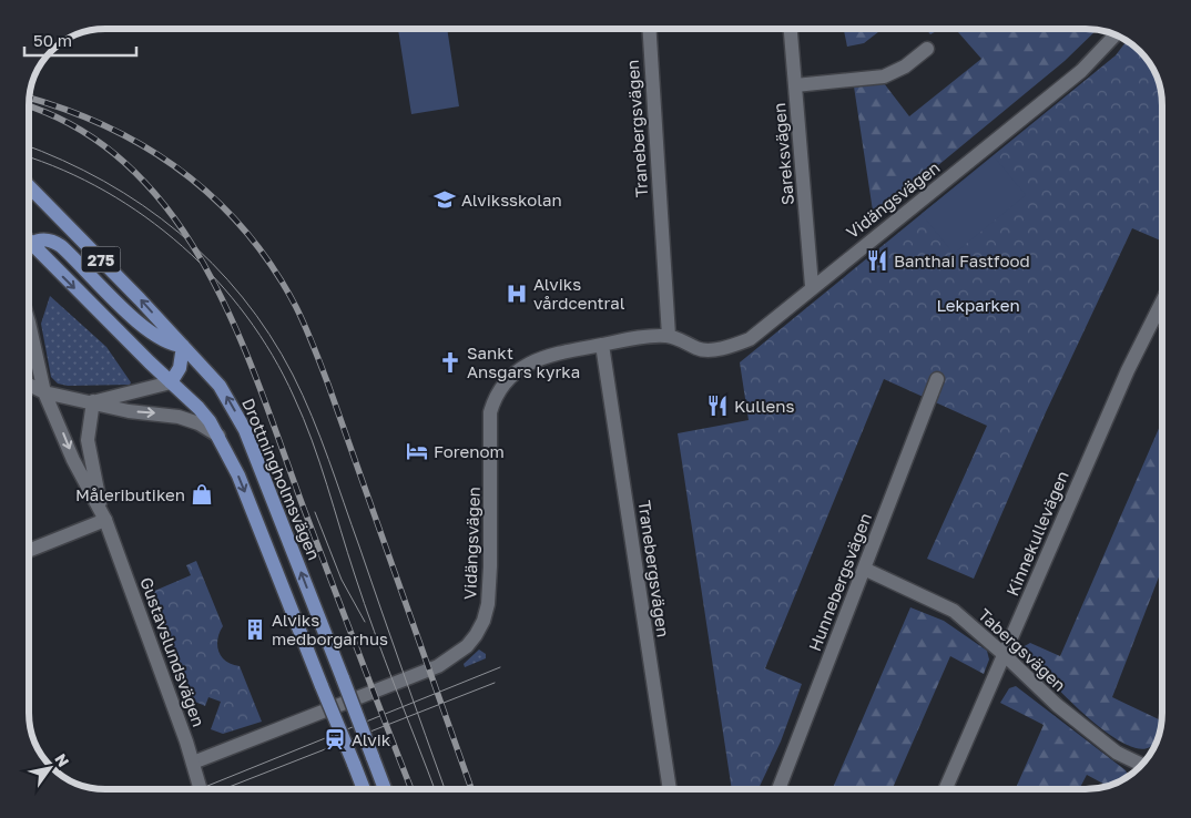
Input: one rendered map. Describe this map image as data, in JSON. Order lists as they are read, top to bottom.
{
  "streets": {
    "main road": ["275", "Drottningholmsvägen"],
    "street": [
      "Tranebergsvägen",
      "Sareksvägen",
      "Vidängsvägen",
      "Kinnekullevägen",
      "Hunnebergsvägen",
      "Tabergsvägen",
      "Gustavslundsvägen"
    ]
  },
  "crossings": [
    ["Tranebergsvägen", "Vidängsvägen"],
    ["Sareksvägen", "Vidängsvägen"],
    ["Vidängsvägen", "Gustavslundsvägen"],
    ["Kinnekullevägen", "Tabergsvägen"],
    ["Hunnebergsvägen", "Tabergsvägen"]
  ],
  "parks": ["Lekparken"],
  "places": {
    "school or university": ["Alviksskolan"],
    "restaurant": ["Banthai Fastfood", "Kullens"],
    "hospital": ["Alviks vårdcentral"],
    "church": ["Sankt Ansgars kyrka"],
    "hotel": ["Forenom"],
    "shop": ["Måleributiken"],
    "building": ["Alviks medborgarhus"],
    "station": ["Alvik"]
  },
  "scale_bar": "50 m",
  "north": "top right"
}
